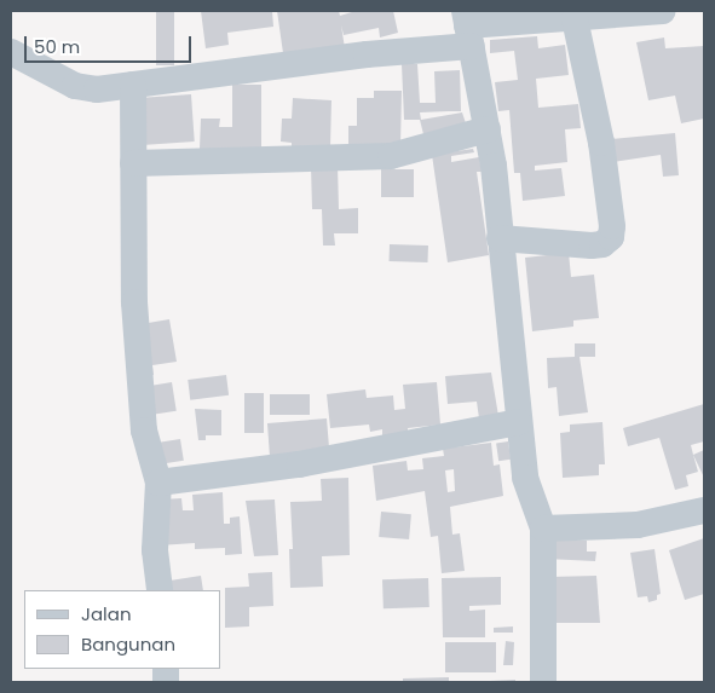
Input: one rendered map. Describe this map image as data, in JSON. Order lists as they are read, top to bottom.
{
  "legend": ["Jalan", "Bangunan"],
  "scale_bar": "50 m"
}
